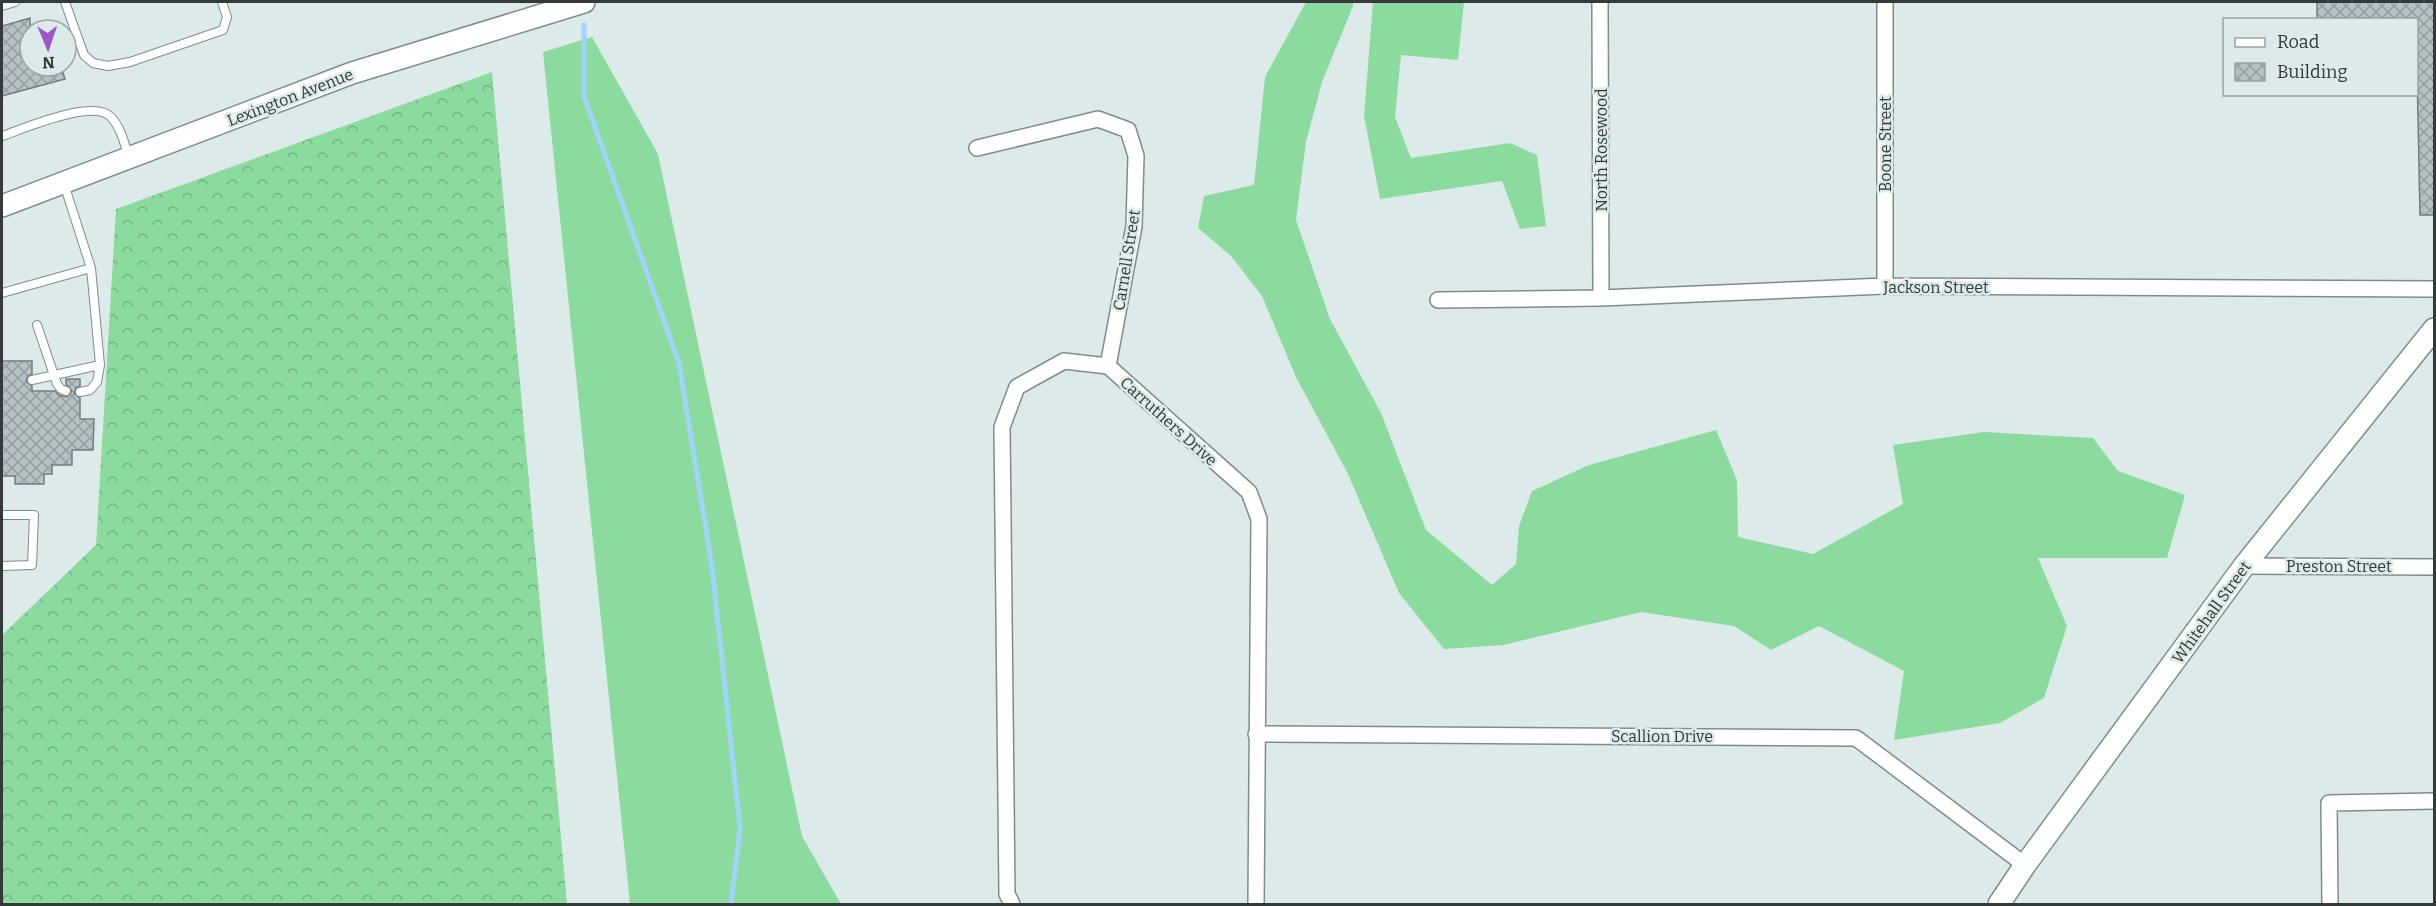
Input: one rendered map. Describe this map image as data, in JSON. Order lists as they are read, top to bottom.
{
  "streets": {
    "street": [
      "Lexington Avenue",
      "Boone Street",
      "North Rosewood",
      "Carnell Street",
      "Jackson Street",
      "Carruthers Drive",
      "Preston Street",
      "Whitehall Street",
      "Scallion Drive"
    ]
  },
  "crossings": [
    ["Boone Street", "Jackson Street"],
    ["North Rosewood", "Jackson Street"],
    ["Carnell Street", "Carruthers Drive"],
    ["Carruthers Drive", "Scallion Drive"],
    ["Preston Street", "Whitehall Street"],
    ["Whitehall Street", "Scallion Drive"]
  ],
  "legend": ["Road", "Building"],
  "north": "bottom"
}
